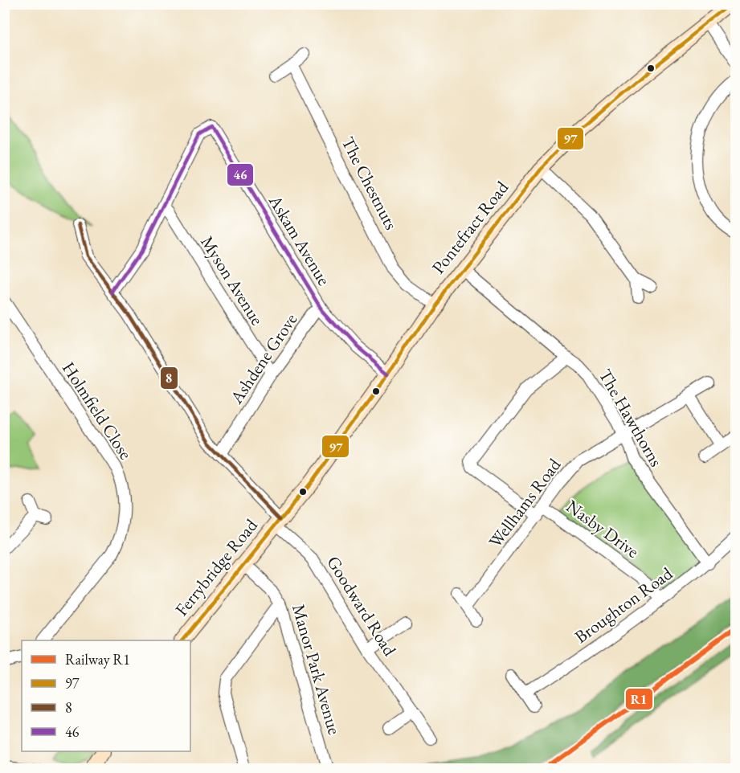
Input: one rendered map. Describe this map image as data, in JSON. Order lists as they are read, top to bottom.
{
  "streets": {
    "street": [
      "The Chestnuts",
      "Pontefract Road",
      "Askam Avenue",
      "Myson Avenue",
      "Ashdene Grove",
      "Holmfield Close",
      "The Hawthorns",
      "Wellhams Road",
      "Nasby Drive",
      "Ferrybridge Road",
      "Broughton Road",
      "Goodward Road",
      "Manor Park Avenue"
    ]
  },
  "crossings": [
    ["The Chestnuts", "Pontefract Road"],
    ["Pontefract Road", "Askam Avenue"],
    ["Pontefract Road", "The Hawthorns"],
    ["Pontefract Road", "Ferrybridge Road"],
    ["Pontefract Road", "Goodward Road"],
    ["Askam Avenue", "Myson Avenue"],
    ["Askam Avenue", "Ashdene Grove"],
    ["Askam Avenue", "Goodward Road"],
    ["Myson Avenue", "Ashdene Grove"],
    ["Ashdene Grove", "Goodward Road"],
    ["The Hawthorns", "Wellhams Road"],
    ["The Hawthorns", "Nasby Drive"],
    ["The Hawthorns", "Broughton Road"],
    ["Wellhams Road", "Nasby Drive"],
    ["Nasby Drive", "Broughton Road"],
    ["Ferrybridge Road", "Goodward Road"],
    ["Ferrybridge Road", "Manor Park Avenue"]
  ],
  "lines": [
    "transit line 97",
    "transit line 46",
    "transit line 8",
    "rail line R1"
  ],
  "legend": [
    "Railway R1",
    "97",
    "8",
    "46"
  ]
}
